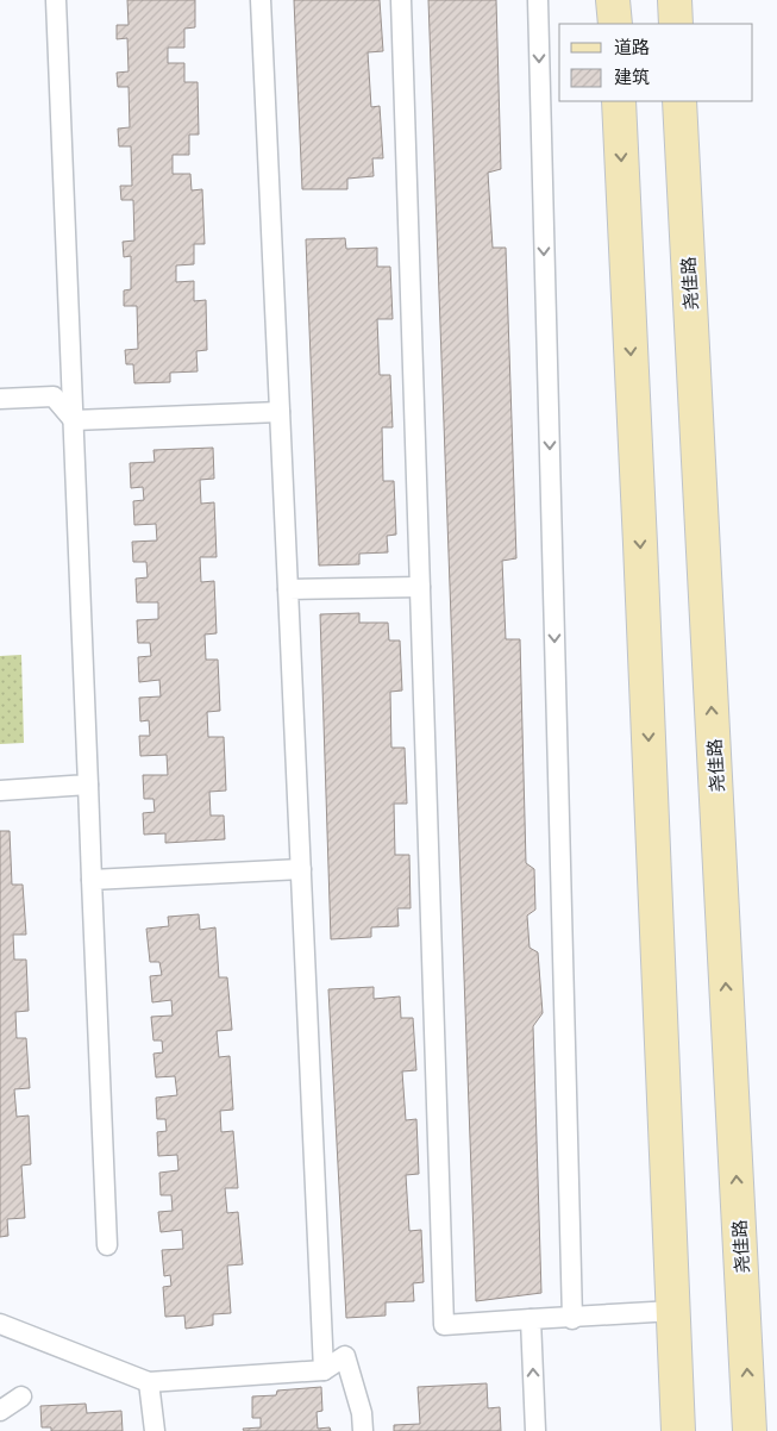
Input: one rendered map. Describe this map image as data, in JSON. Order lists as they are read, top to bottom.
{
  "streets": {
    "main road": ["尧佳路"]
  },
  "legend": ["道路", "建筑"]
}
